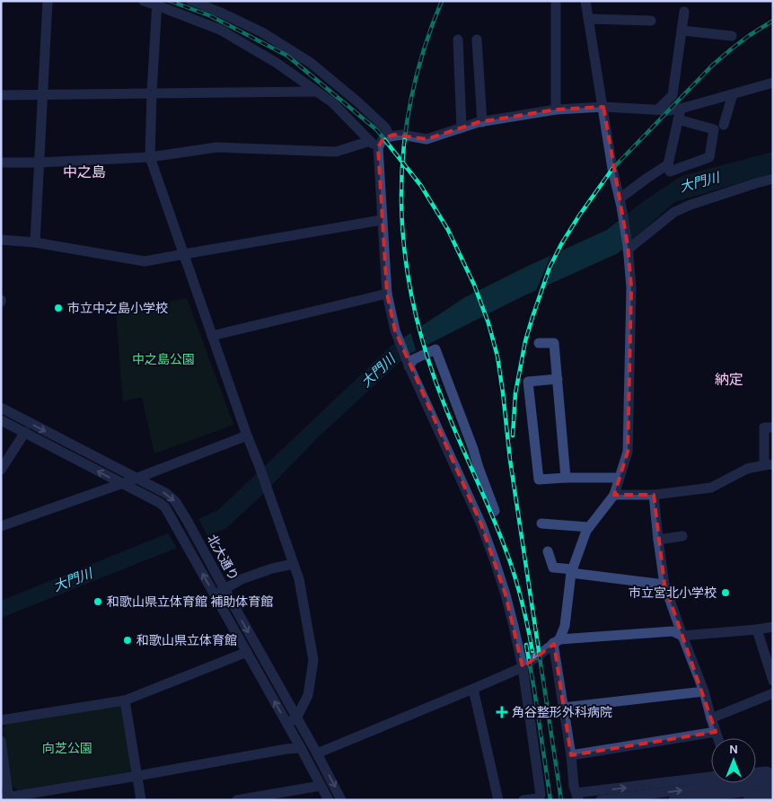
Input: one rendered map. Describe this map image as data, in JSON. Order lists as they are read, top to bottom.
{
  "streets": {
    "street": ["北大通り"]
  },
  "districts": ["中之島", "納定"],
  "water": ["大門川"],
  "parks": ["中之島公園", "向芝公園"],
  "places": {
    "other": [
      "市立中之島小学校",
      "市立宮北小学校",
      "和歌山県立体育館 補助体育館",
      "和歌山県立体育館"
    ],
    "health": ["角谷整形外科病院"]
  },
  "north": "top"
}
